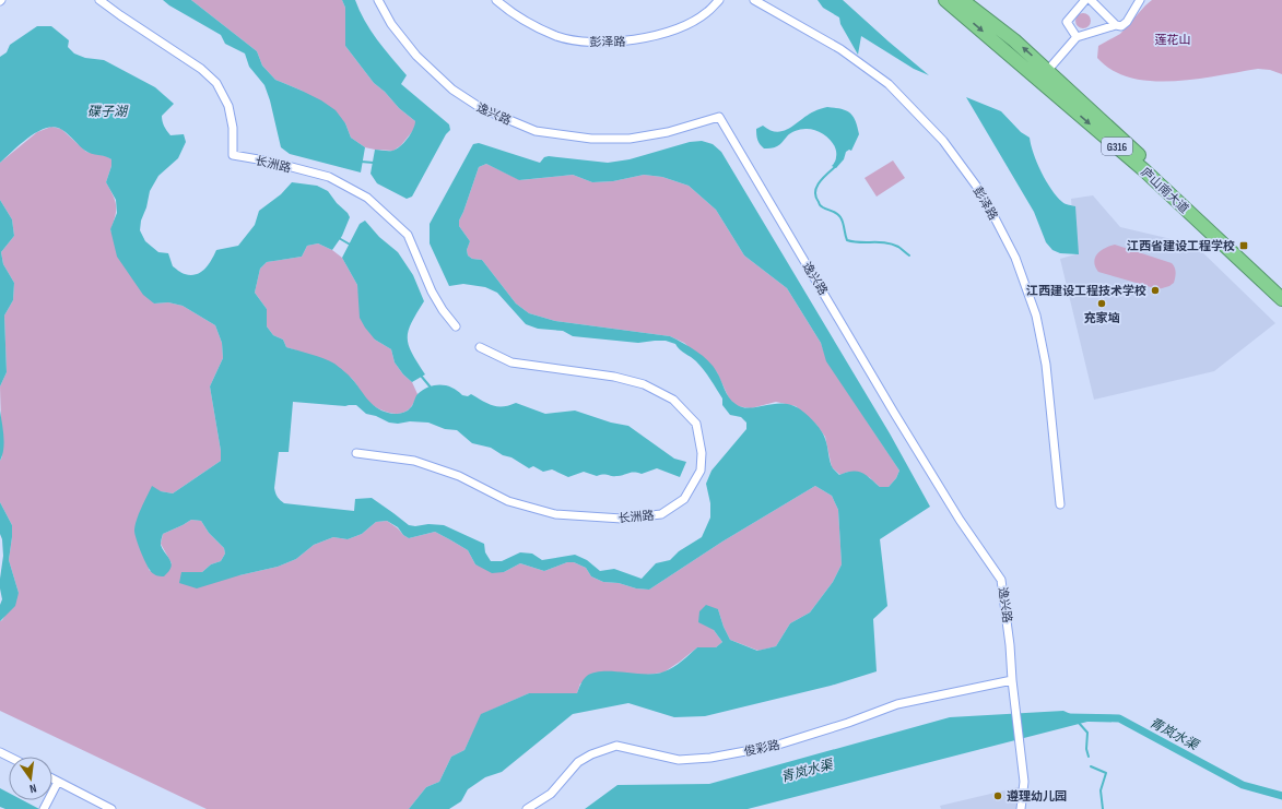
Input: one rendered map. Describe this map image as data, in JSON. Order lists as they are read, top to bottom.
{
  "streets": {
    "highway": ["G316", "庐山南大道"],
    "street": [
      "彭泽路",
      "逸兴路",
      "长洲路",
      "俊彩路"
    ]
  },
  "crossings": [
    ["逸兴路", "俊彩路"]
  ],
  "water": ["碟子湖", "青岚水渠"],
  "parks": ["莲花山"],
  "places": {
    "transit": ["江西省建设工程学校"],
    "other": ["江西建设工程技术学校", "充家垴", "遵理幼儿园"]
  },
  "north": "bottom"
}
